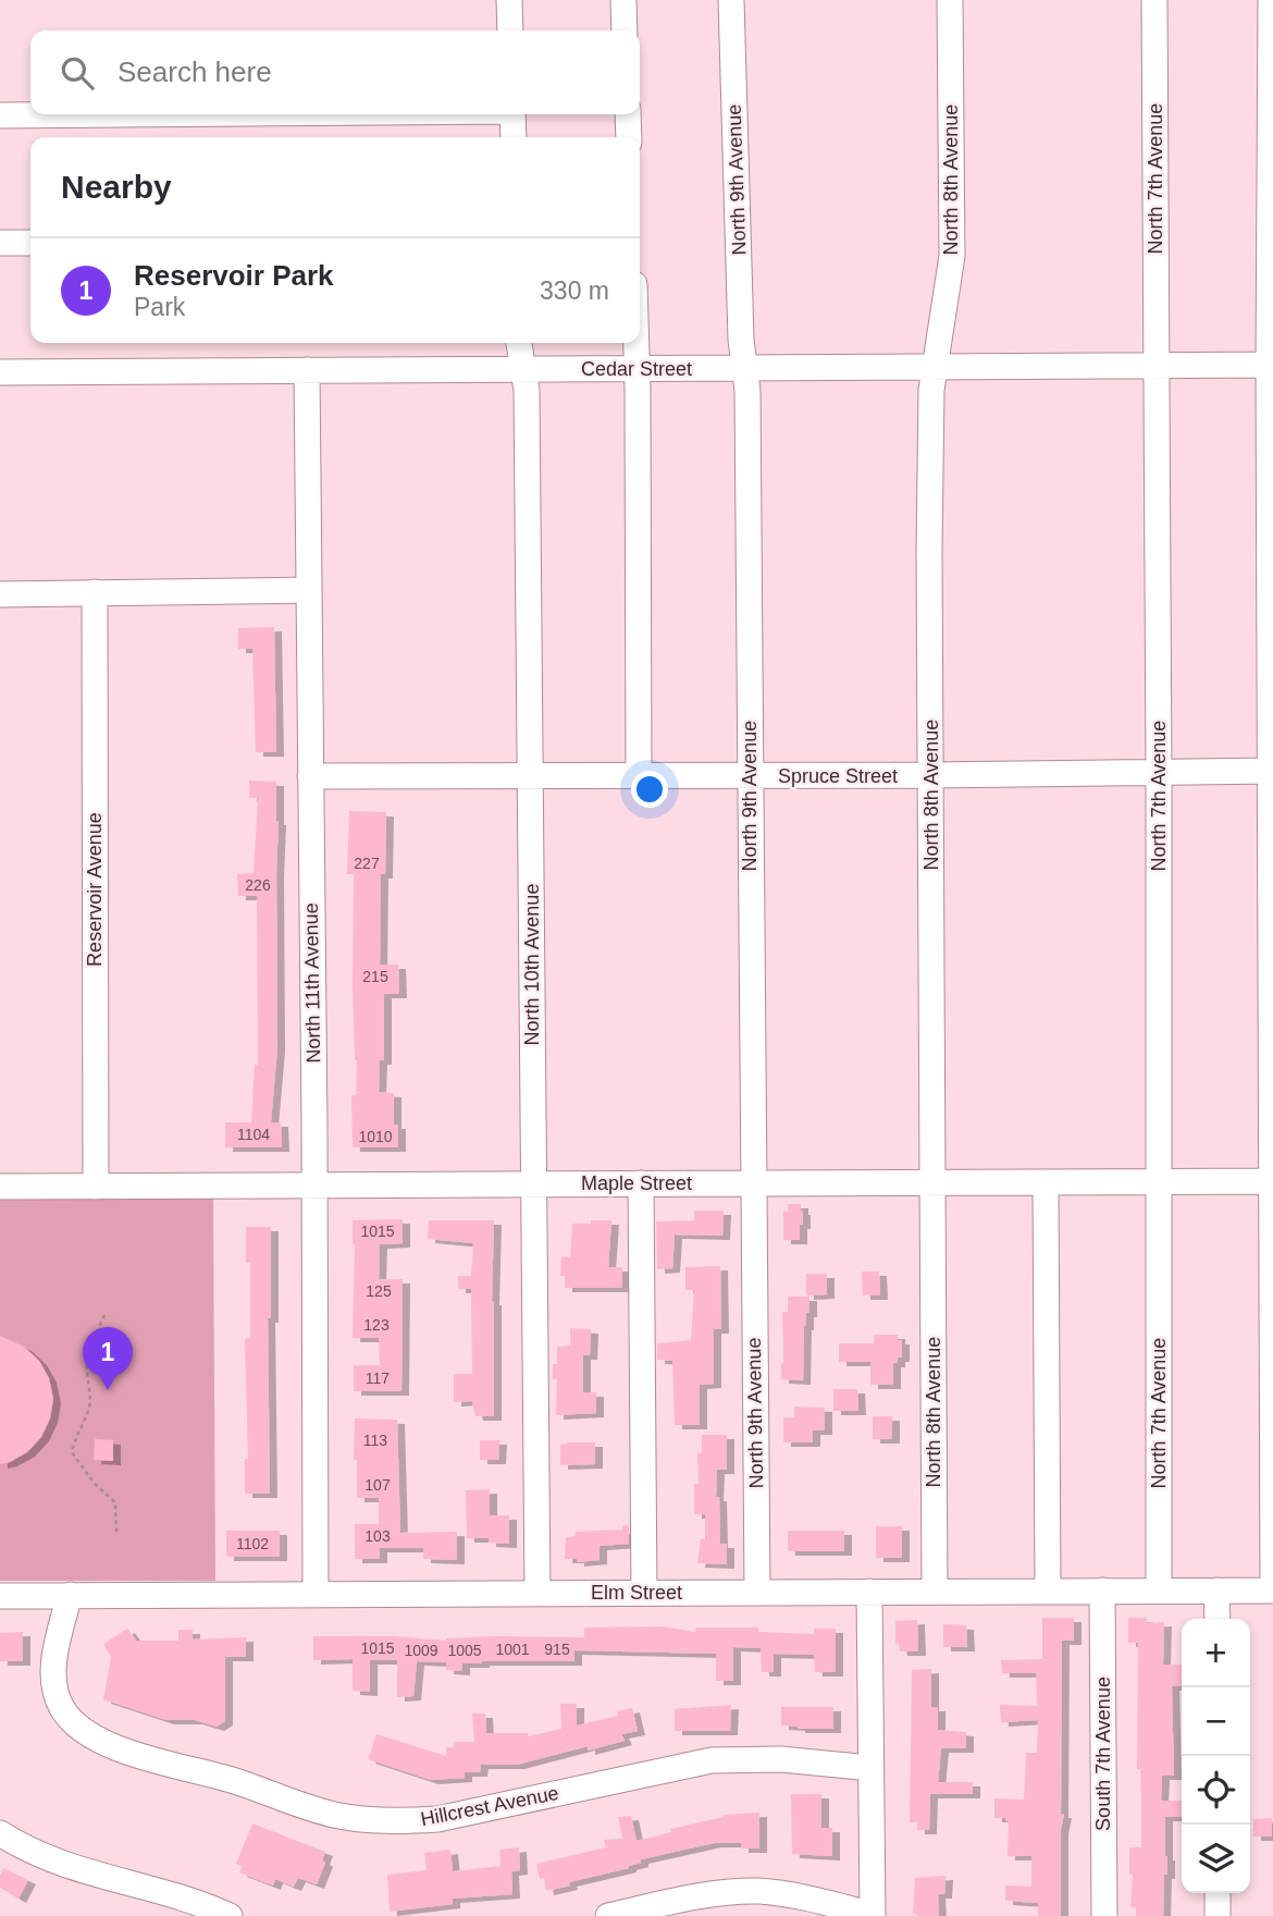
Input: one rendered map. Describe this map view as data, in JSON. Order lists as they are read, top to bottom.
{
  "streets": {
    "street": [
      "North 7th Avenue",
      "North 9th Avenue",
      "North 8th Avenue",
      "Cedar Street",
      "Spruce Street",
      "Reservoir Avenue",
      "North 10th Avenue",
      "North 11th Avenue",
      "Maple Street",
      "Elm Street",
      "South 7th Avenue",
      "Hillcrest Avenue"
    ]
  },
  "crossings": [
    ["North 7th Avenue", "Cedar Street"],
    ["North 7th Avenue", "Spruce Street"],
    ["North 7th Avenue", "Maple Street"],
    ["North 7th Avenue", "Elm Street"],
    ["North 9th Avenue", "Cedar Street"],
    ["North 9th Avenue", "Spruce Street"],
    ["North 9th Avenue", "Maple Street"],
    ["North 9th Avenue", "Elm Street"],
    ["North 8th Avenue", "Cedar Street"],
    ["North 8th Avenue", "Spruce Street"],
    ["North 8th Avenue", "Maple Street"],
    ["North 8th Avenue", "Elm Street"],
    ["Cedar Street", "North 10th Avenue"],
    ["Cedar Street", "North 11th Avenue"],
    ["Spruce Street", "North 10th Avenue"],
    ["Spruce Street", "North 11th Avenue"],
    ["Reservoir Avenue", "Maple Street"],
    ["North 10th Avenue", "Maple Street"],
    ["North 10th Avenue", "Elm Street"],
    ["North 11th Avenue", "Maple Street"],
    ["North 11th Avenue", "Elm Street"],
    ["Elm Street", "South 7th Avenue"],
    ["Elm Street", "Hillcrest Avenue"]
  ],
  "house_numbers": [
    "227",
    "226",
    "215",
    "1104",
    "1010",
    "1015",
    "125",
    "123",
    "117",
    "113",
    "107",
    "103",
    "1102",
    "1015",
    "1001",
    "915",
    "1009",
    "1005"
  ],
  "page": {
    "search": "Search here",
    "heading": "Nearby",
    "list": [
      {
        "mark": "1",
        "name": "Reservoir Park",
        "note": "Park",
        "value": "330 m"
      }
    ],
    "pins": "1",
    "map_buttons": ["+", "−"]
  }
}
